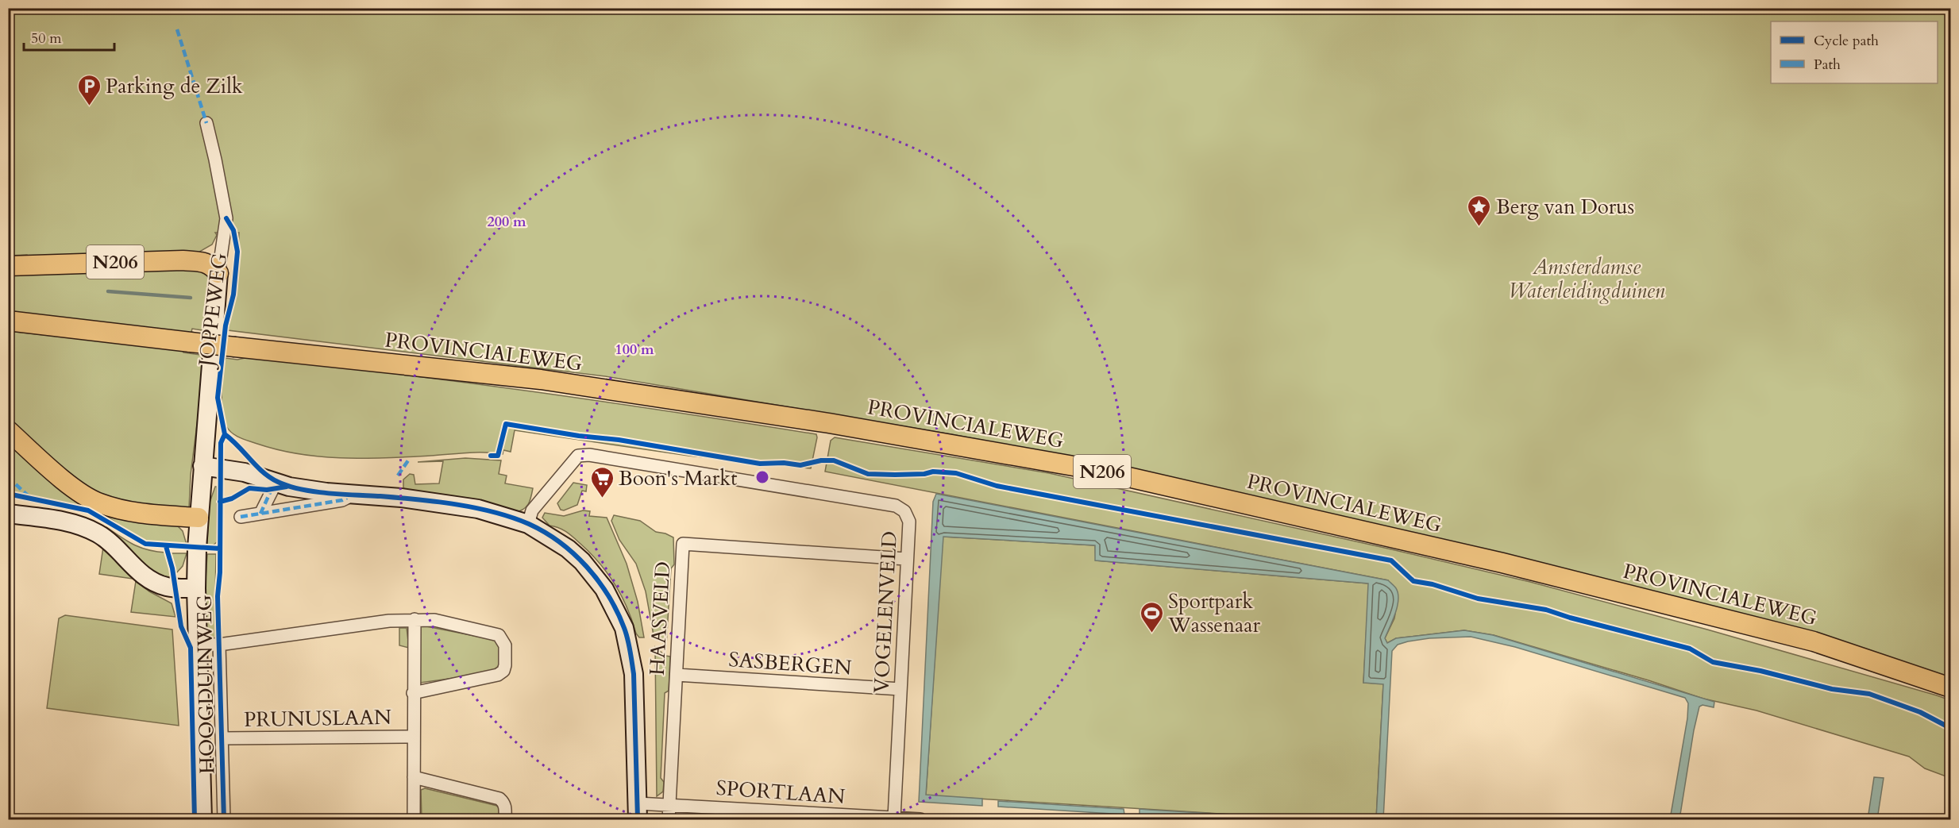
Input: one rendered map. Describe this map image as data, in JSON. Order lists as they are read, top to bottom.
{
  "streets": {
    "main road": ["N206", "PROVINCIALEWEG"],
    "street": [
      "JOPPEWEG",
      "VOGELENVELD",
      "HAASVELD",
      "SASBERGEN",
      "HOOGDUINWEG",
      "PRUNUSLAAN",
      "SPORTLAAN"
    ]
  },
  "crossings": [
    ["N206", "JOPPEWEG"],
    ["JOPPEWEG", "HOOGDUINWEG"],
    ["VOGELENVELD", "HAASVELD"],
    ["VOGELENVELD", "SASBERGEN"],
    ["VOGELENVELD", "SPORTLAAN"],
    ["HAASVELD", "SASBERGEN"],
    ["HAASVELD", "SPORTLAAN"],
    ["HOOGDUINWEG", "PRUNUSLAAN"]
  ],
  "parks": ["Amsterdamse Waterleidingduinen"],
  "places": {
    "parking": ["Parking de Zilk"],
    "place": ["Berg van Dorus"],
    "supermarket": ["Boon's Markt"],
    "sports": ["Sportpark Wassenaar"]
  },
  "legend": ["Cycle path", "Path"],
  "scale_bar": "50 m",
  "rings": ["200 m", "100 m"]
}
